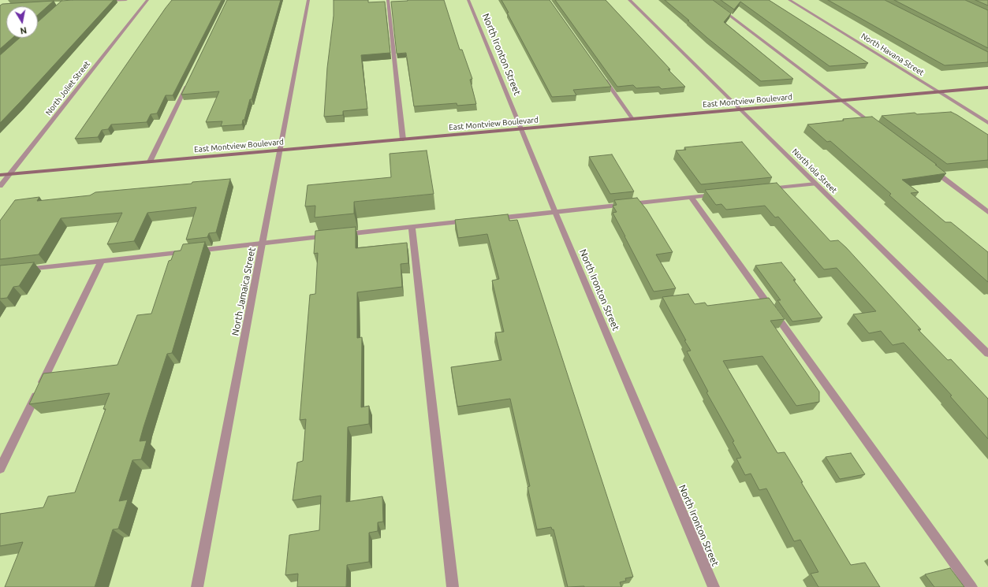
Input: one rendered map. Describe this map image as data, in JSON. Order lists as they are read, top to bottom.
{
  "streets": {
    "main road": ["East Montview Boulevard"],
    "street": [
      "North Ironton Street",
      "North Havana Street",
      "North Joliet Street",
      "North Iola Street",
      "North Jamaica Street"
    ]
  },
  "crossings": [
    ["North Ironton Street", "East Montview Boulevard"],
    ["North Havana Street", "East Montview Boulevard"],
    ["North Joliet Street", "East Montview Boulevard"],
    ["East Montview Boulevard", "North Iola Street"],
    ["East Montview Boulevard", "North Jamaica Street"]
  ],
  "north": "bottom"
}
